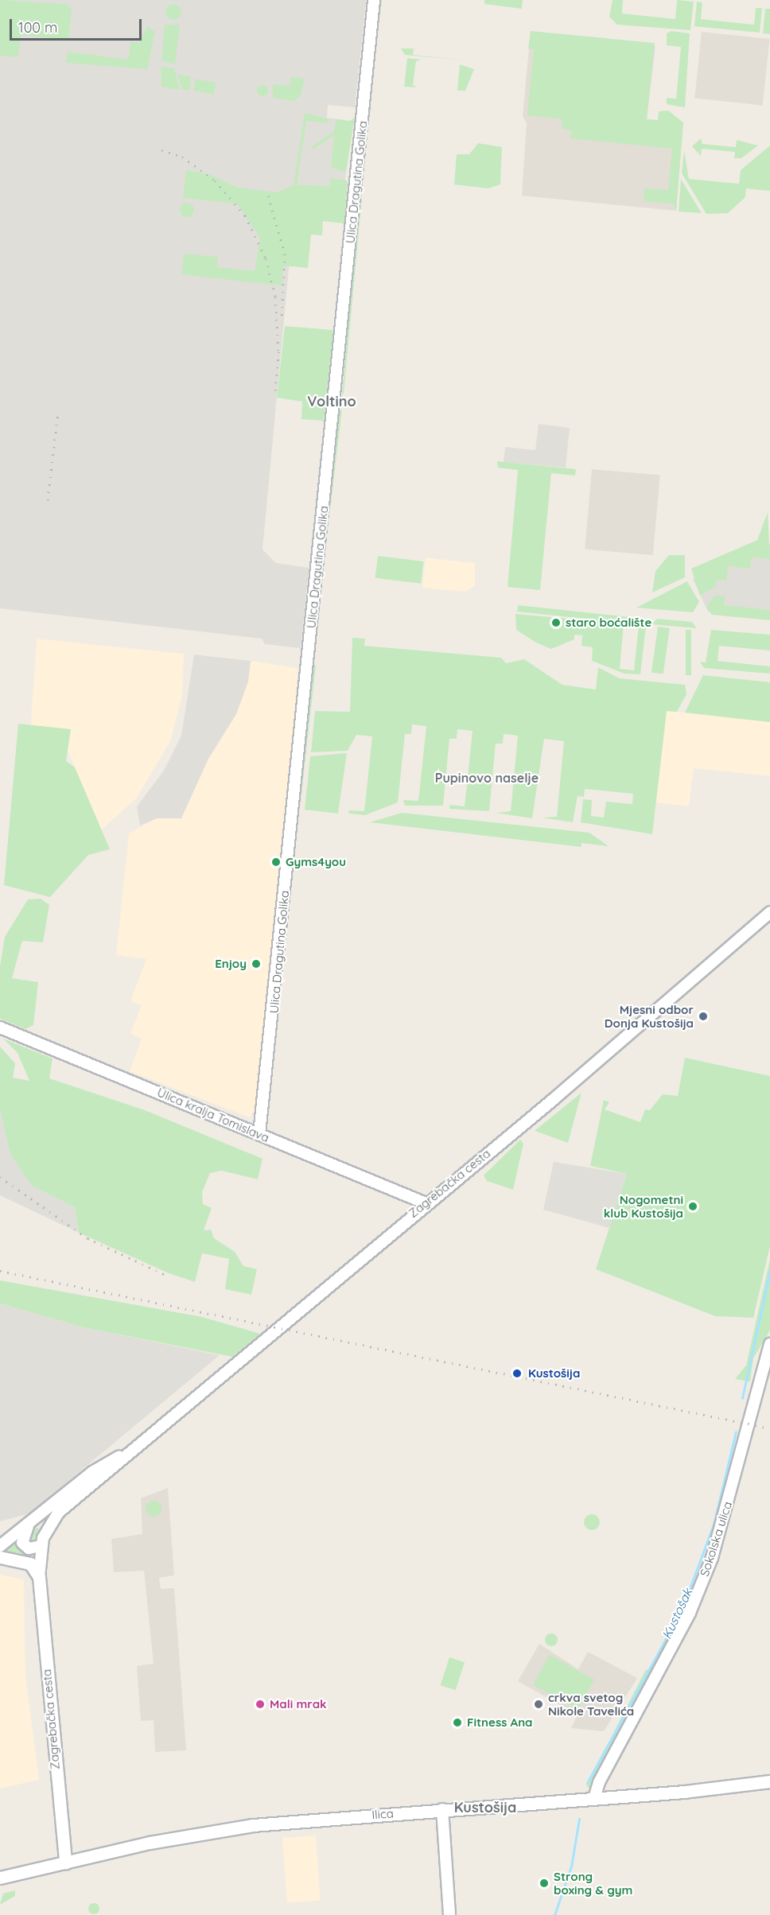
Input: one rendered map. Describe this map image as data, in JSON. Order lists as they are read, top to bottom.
{
  "streets": {
    "main road": ["Zagrebačka cesta", "Ilica"],
    "street": ["Ulica Dragutina Golika", "Ulica kralja Tomislava", "Sokolska ulica"]
  },
  "crossings": [
    ["Ulica Dragutina Golika", "Ulica kralja Tomislava"],
    ["Ulica kralja Tomislava", "Zagrebačka cesta"],
    ["Zagrebačka cesta", "Ilica"],
    ["Sokolska ulica", "Ilica"]
  ],
  "districts": ["Voltino", "Pupinovo naselje", "Kustošija"],
  "water": ["Kustošak"],
  "places": [
    "staro boćalište",
    "Gyms4you",
    "Enjoy",
    "Mjesni odbor Donja Kustošija",
    "Nogometni klub Kustošija",
    "Kustošija",
    "Mali mrak",
    "crkva svetog Nikole Tavelića",
    "Fitness Ana",
    "Strong boxing & gym"
  ],
  "scale_bar": "100 m"
}
